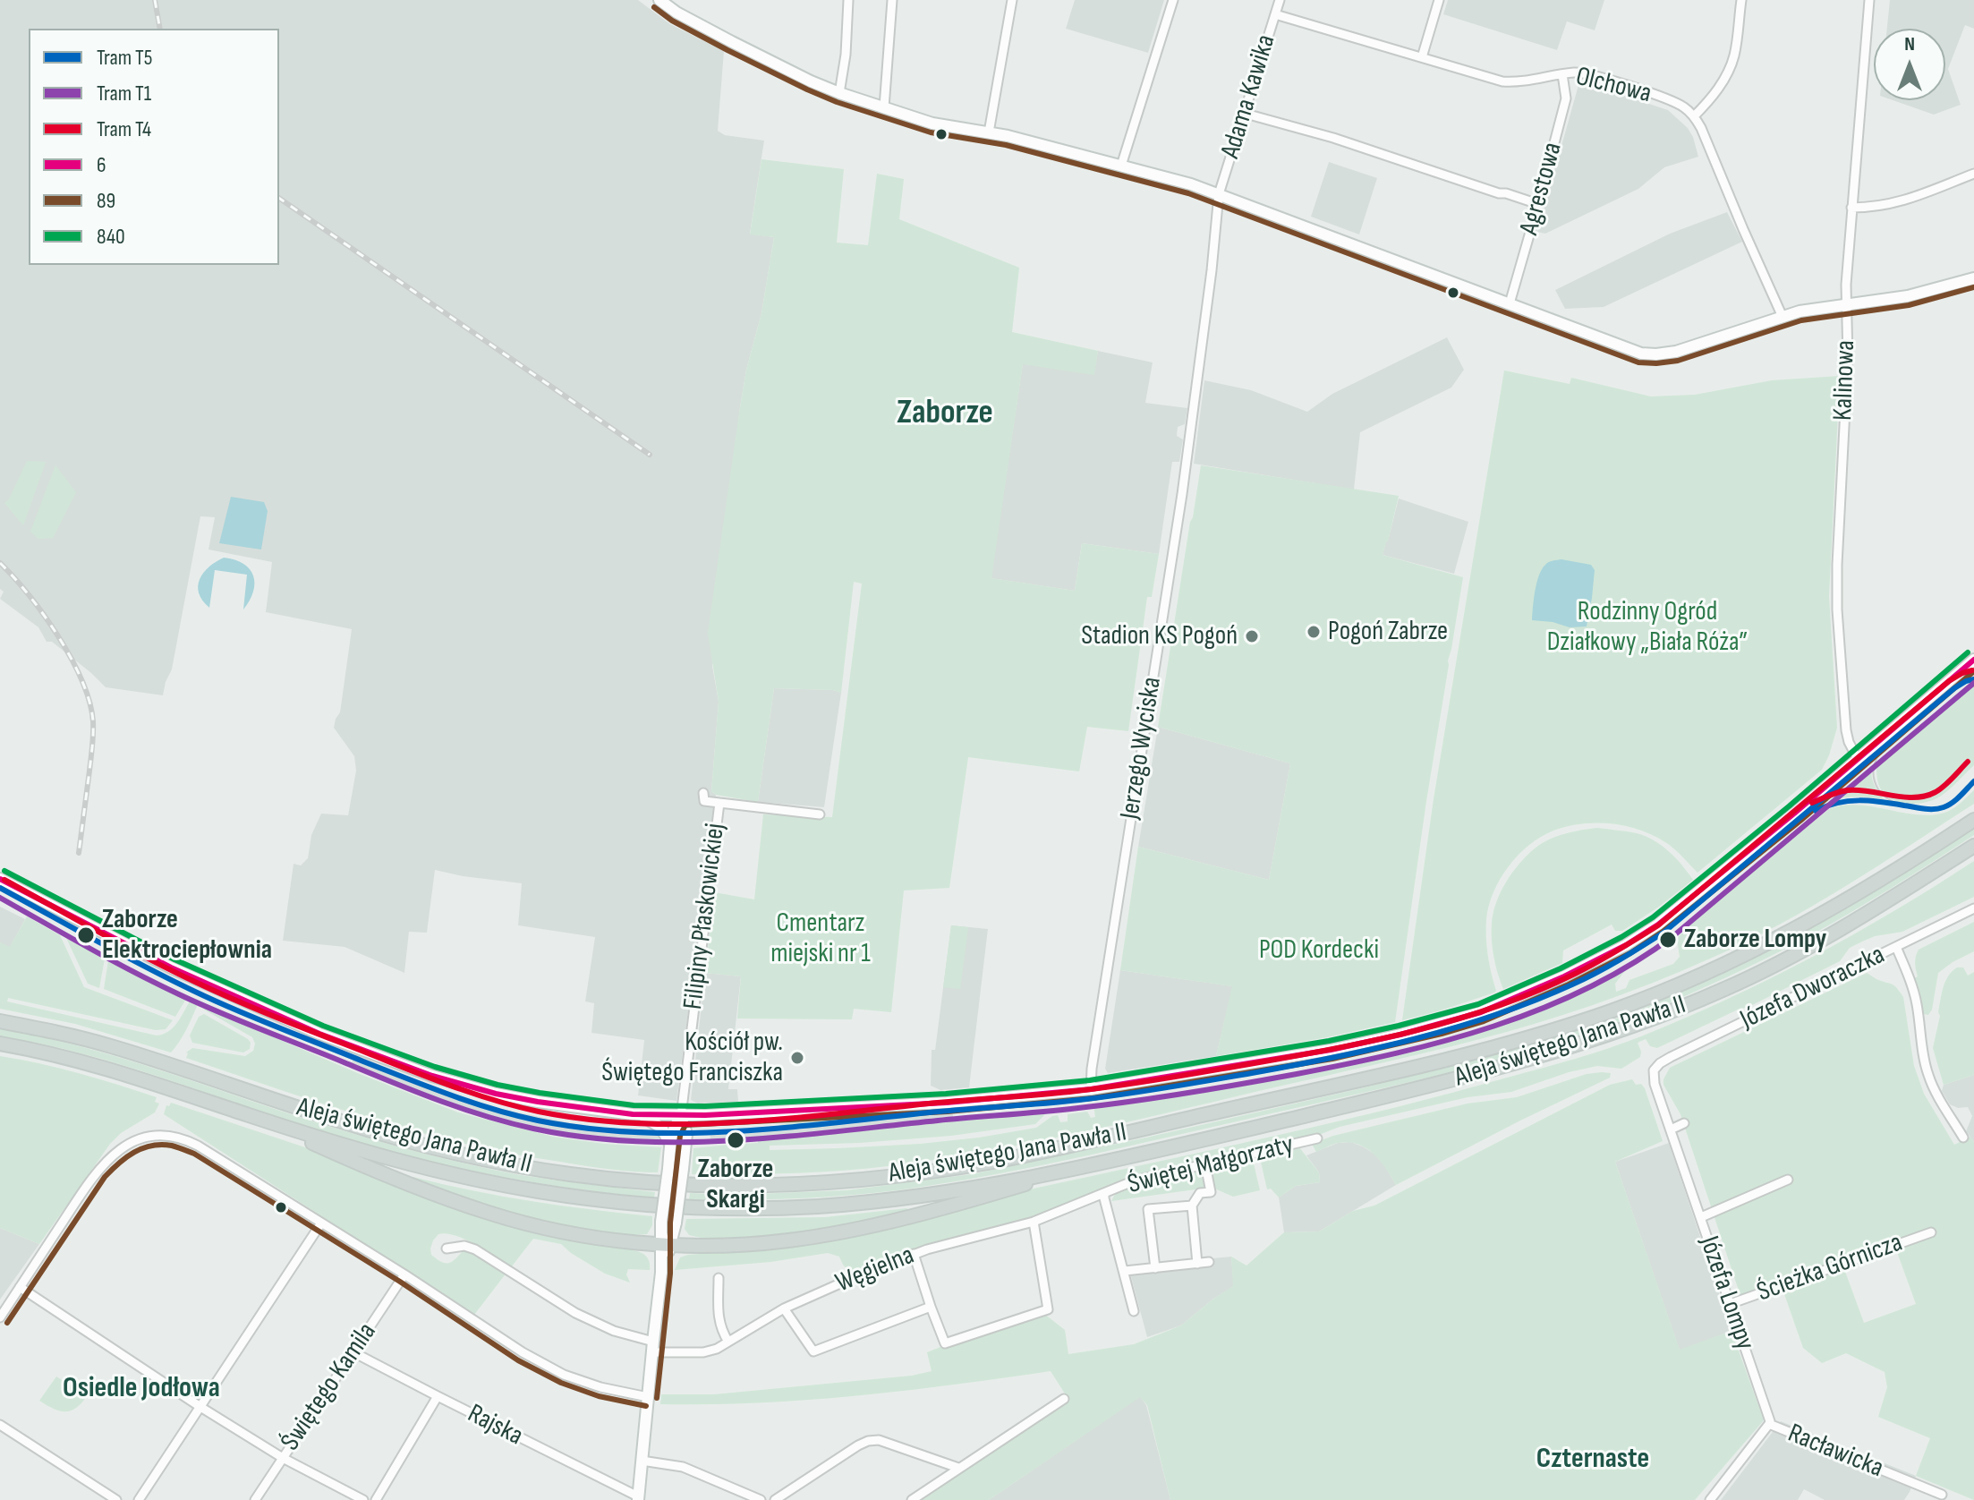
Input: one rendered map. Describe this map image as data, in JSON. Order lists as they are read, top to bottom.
{
  "streets": {
    "main road": ["Aleja świętego Jana Pawła II"],
    "street": [
      "Olchowa",
      "Adama Kawika",
      "Agrestowa",
      "Kalinowa",
      "Jerzego Wyciska",
      "Filipiny Płaskowickiej",
      "Józefa Dworaczka",
      "Świętej Małgorzaty",
      "Ścieżka Górnicza",
      "Węgielna",
      "Józefa Lompy",
      "Świętego Kamila",
      "Rajska",
      "Racławicka"
    ]
  },
  "crossings": [
    ["Olchowa", "Adama Kawika"],
    ["Olchowa", "Agrestowa"],
    ["Adama Kawika", "Jerzego Wyciska"],
    ["Józefa Dworaczka", "Józefa Lompy"],
    ["Świętej Małgorzaty", "Węgielna"],
    ["Ścieżka Górnicza", "Józefa Lompy"],
    ["Józefa Lompy", "Racławicka"],
    ["Świętego Kamila", "Rajska"]
  ],
  "districts": ["Zaborze", "Osiedle Jodłowa", "Czternaste"],
  "parks": ["Rodzinny Ogród Działkowy „Biała Róża”", "Cmentarz miejski nr 1", "POD Kordecki"],
  "places": [
    "Pogoń Zabrze",
    "Stadion KS Pogoń",
    "Zaborze Elektrociepłownia",
    "Zaborze Lompy",
    "Kościół pw. Świętego Franciszka",
    "Zaborze Skargi"
  ],
  "lines": [
    "transit line 89",
    "transit line 840",
    "transit line 6",
    "tram line T4",
    "tram line T5",
    "tram line T1"
  ],
  "legend": [
    "Tram T5",
    "Tram T1",
    "Tram T4",
    "6",
    "89",
    "840"
  ],
  "north": "top"
}
